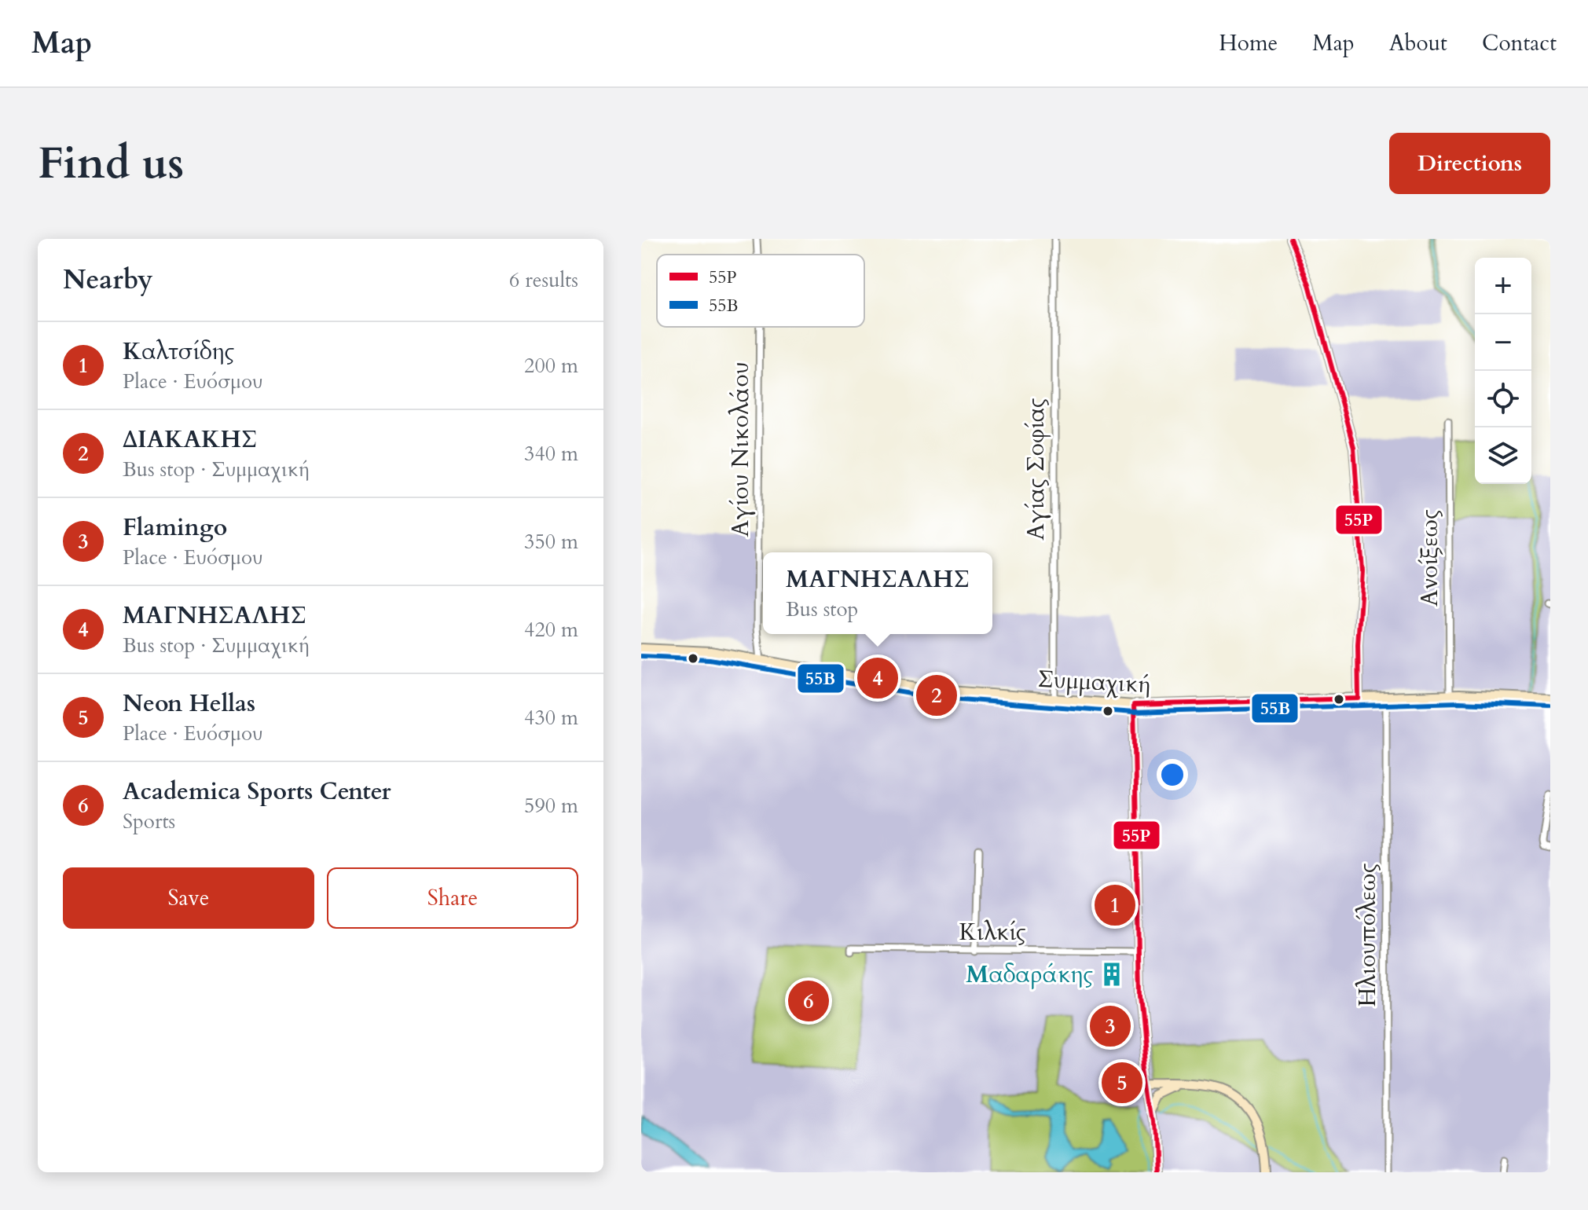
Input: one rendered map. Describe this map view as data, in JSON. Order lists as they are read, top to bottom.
{
  "streets": {
    "main road": ["Συμμαχική"],
    "street": [
      "Αγίου Νικολάου",
      "Αγίας Σοφίας",
      "Ανοίξεως",
      "Κιλκίς",
      "Ηλιουπόλεως"
    ]
  },
  "crossings": [
    ["Αγίου Νικολάου", "Συμμαχική"],
    ["Αγίας Σοφίας", "Συμμαχική"],
    ["Ανοίξεως", "Συμμαχική"],
    ["Συμμαχική", "Ηλιουπόλεως"]
  ],
  "places": {
    "building": ["Μαδαράκης"]
  },
  "lines": ["transit line 55Ρ", "transit line 55Β"],
  "legend": ["55Ρ", "55Β"],
  "page": {
    "header": "Map",
    "nav": [
      "Home",
      "Map",
      "About",
      "Contact"
    ],
    "buttons": [
      "Directions",
      ["Save", "Share"]
    ],
    "title": "Find us",
    "heading": ["Nearby", "6 results"],
    "map_buttons": ["+", "−"],
    "list": [
      {
        "mark": "1",
        "name": "Καλτσίδης",
        "note": "Place · Ευόσμου",
        "value": "200 m"
      },
      {
        "mark": "2",
        "name": "ΔΙΑΚΑΚΗΣ",
        "note": "Bus stop · Συμμαχική",
        "value": "340 m"
      },
      {
        "mark": "3",
        "name": "Flamingo",
        "note": "Place · Ευόσμου",
        "value": "350 m"
      },
      {
        "mark": "4",
        "name": "ΜΑΓΝΗΣΑΛΗΣ",
        "note": "Bus stop · Συμμαχική",
        "value": "420 m"
      },
      {
        "mark": "5",
        "name": "Neon Hellas",
        "note": "Place · Ευόσμου",
        "value": "430 m"
      },
      {
        "mark": "6",
        "name": "Academica Sports Center",
        "note": "Sports",
        "value": "590 m"
      }
    ],
    "popup": ["ΜΑΓΝΗΣΑΛΗΣ", "Bus stop"],
    "pins": [
      "4",
      "2",
      "1",
      "6",
      "3",
      "5"
    ]
  }
}
